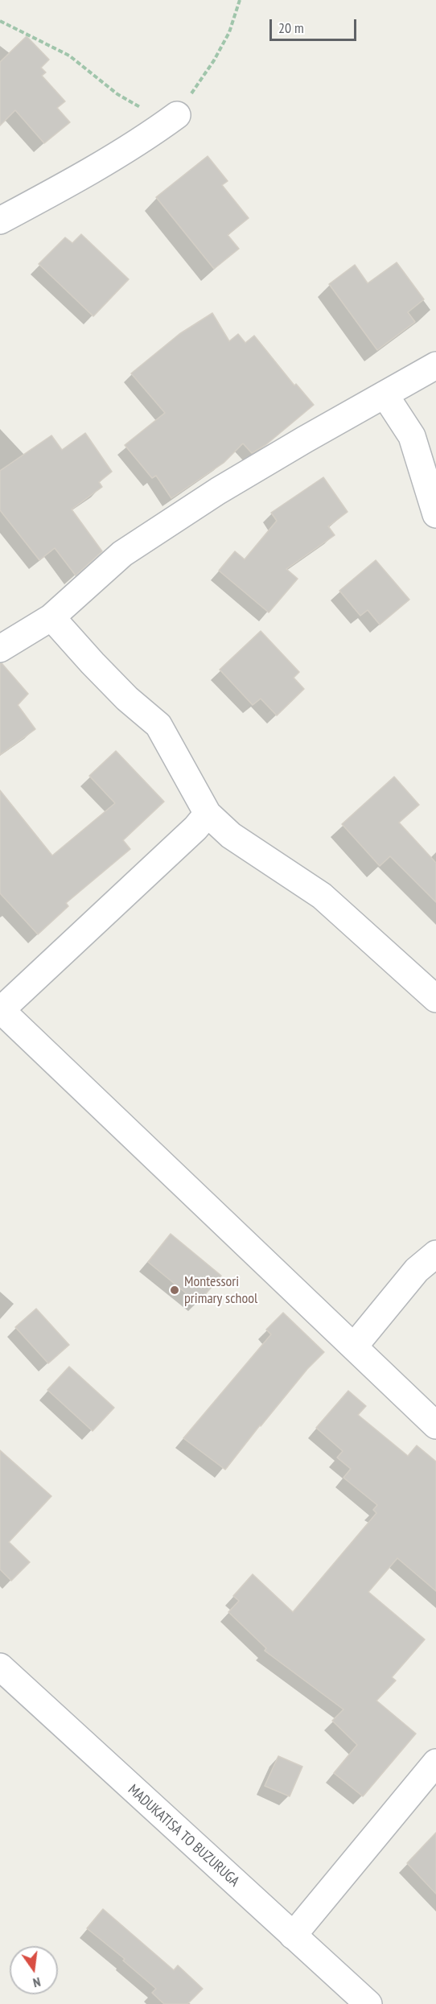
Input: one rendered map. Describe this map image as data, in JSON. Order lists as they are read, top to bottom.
{
  "streets": {
    "street": ["MADUKATISA TO BUZURUGA"]
  },
  "places": ["Montessori primary school"],
  "scale_bar": "20 m",
  "north": "bottom"
}
